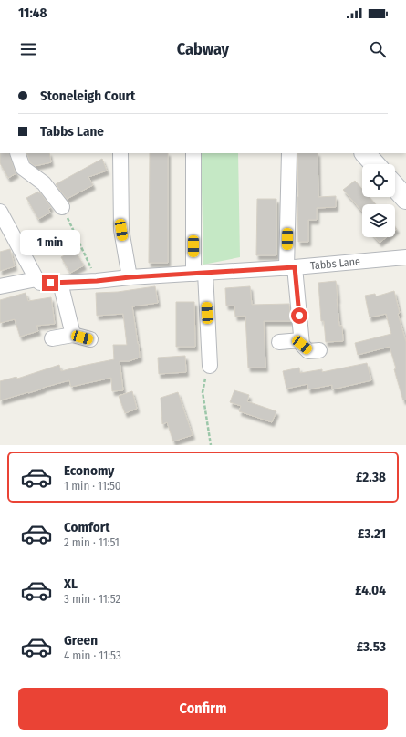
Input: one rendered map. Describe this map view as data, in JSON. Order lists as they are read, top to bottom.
{
  "streets": {
    "street": ["Tabbs Lane"]
  },
  "page": {
    "status": "11:48",
    "header": "Cabway",
    "banner": ["Stoneleigh Court", "Tabbs Lane"],
    "bubble": "1 min",
    "list": [
      {
        "name": "Economy",
        "note": "1 min · 11:50",
        "value": "£2.38"
      },
      {
        "name": "Comfort",
        "note": "2 min · 11:51",
        "value": "£3.21"
      },
      {
        "name": "XL",
        "note": "3 min · 11:52",
        "value": "£4.04"
      },
      {
        "name": "Green",
        "note": "4 min · 11:53",
        "value": "£3.53"
      }
    ],
    "buttons": "Confirm"
  }
}
